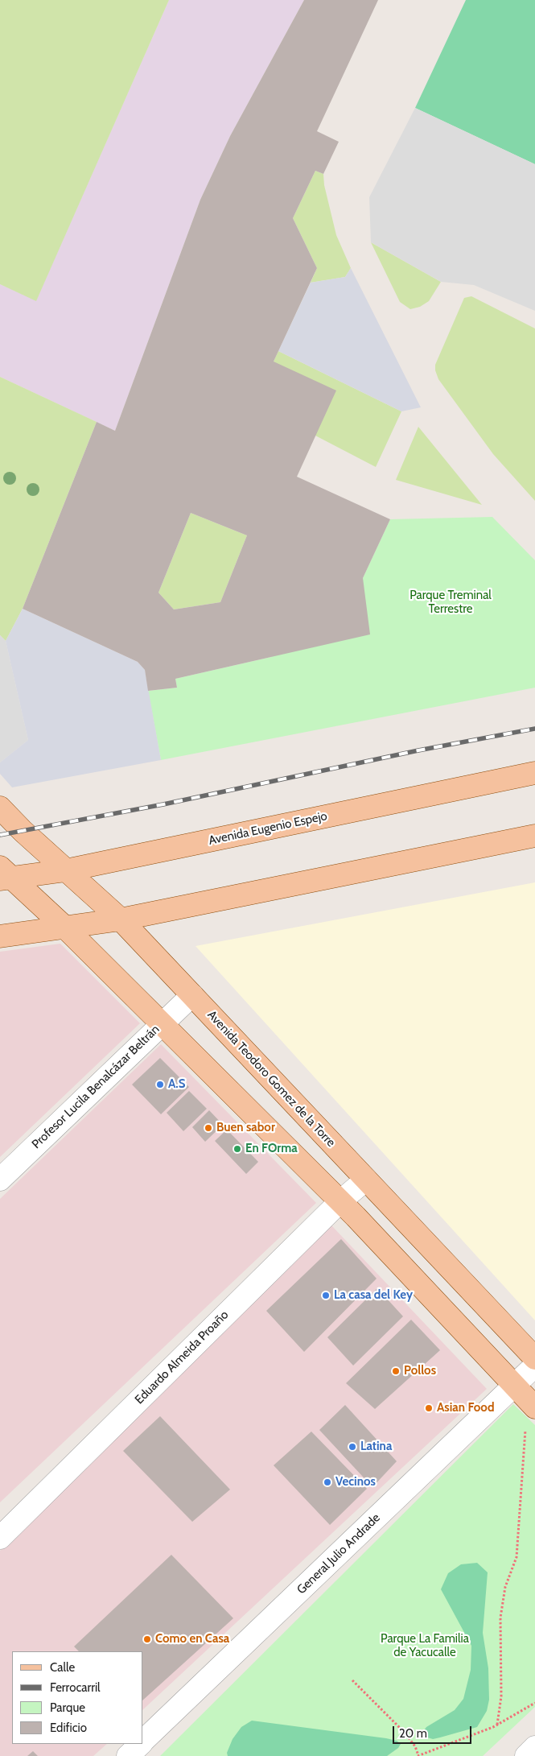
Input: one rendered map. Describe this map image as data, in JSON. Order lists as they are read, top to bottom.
{
  "streets": {
    "main road": ["Avenida Eugenio Espejo", "Avenida Teodoro Gomez de la Torre"],
    "street": ["Profesor Lucila Benalcázar Beltrán", "Eduardo Almeida Proaño", "General Julio Andrade"]
  },
  "crossings": [
    ["Avenida Eugenio Espejo", "Avenida Teodoro Gomez de la Torre"],
    ["Avenida Teodoro Gomez de la Torre", "Profesor Lucila Benalcázar Beltrán"],
    ["Avenida Teodoro Gomez de la Torre", "Eduardo Almeida Proaño"]
  ],
  "parks": ["Parque Treminal Terrestre", "Parque La Familia de Yacucalle"],
  "places": [
    "A.S",
    "Buen sabor",
    "En FOrma",
    "La casa del Key",
    "Pollos",
    "Asian Food",
    "Latina",
    "Vecinos",
    "Como en Casa"
  ],
  "legend": [
    "Calle",
    "Ferrocarril",
    "Parque",
    "Edificio"
  ],
  "scale_bar": "20 m"
}
